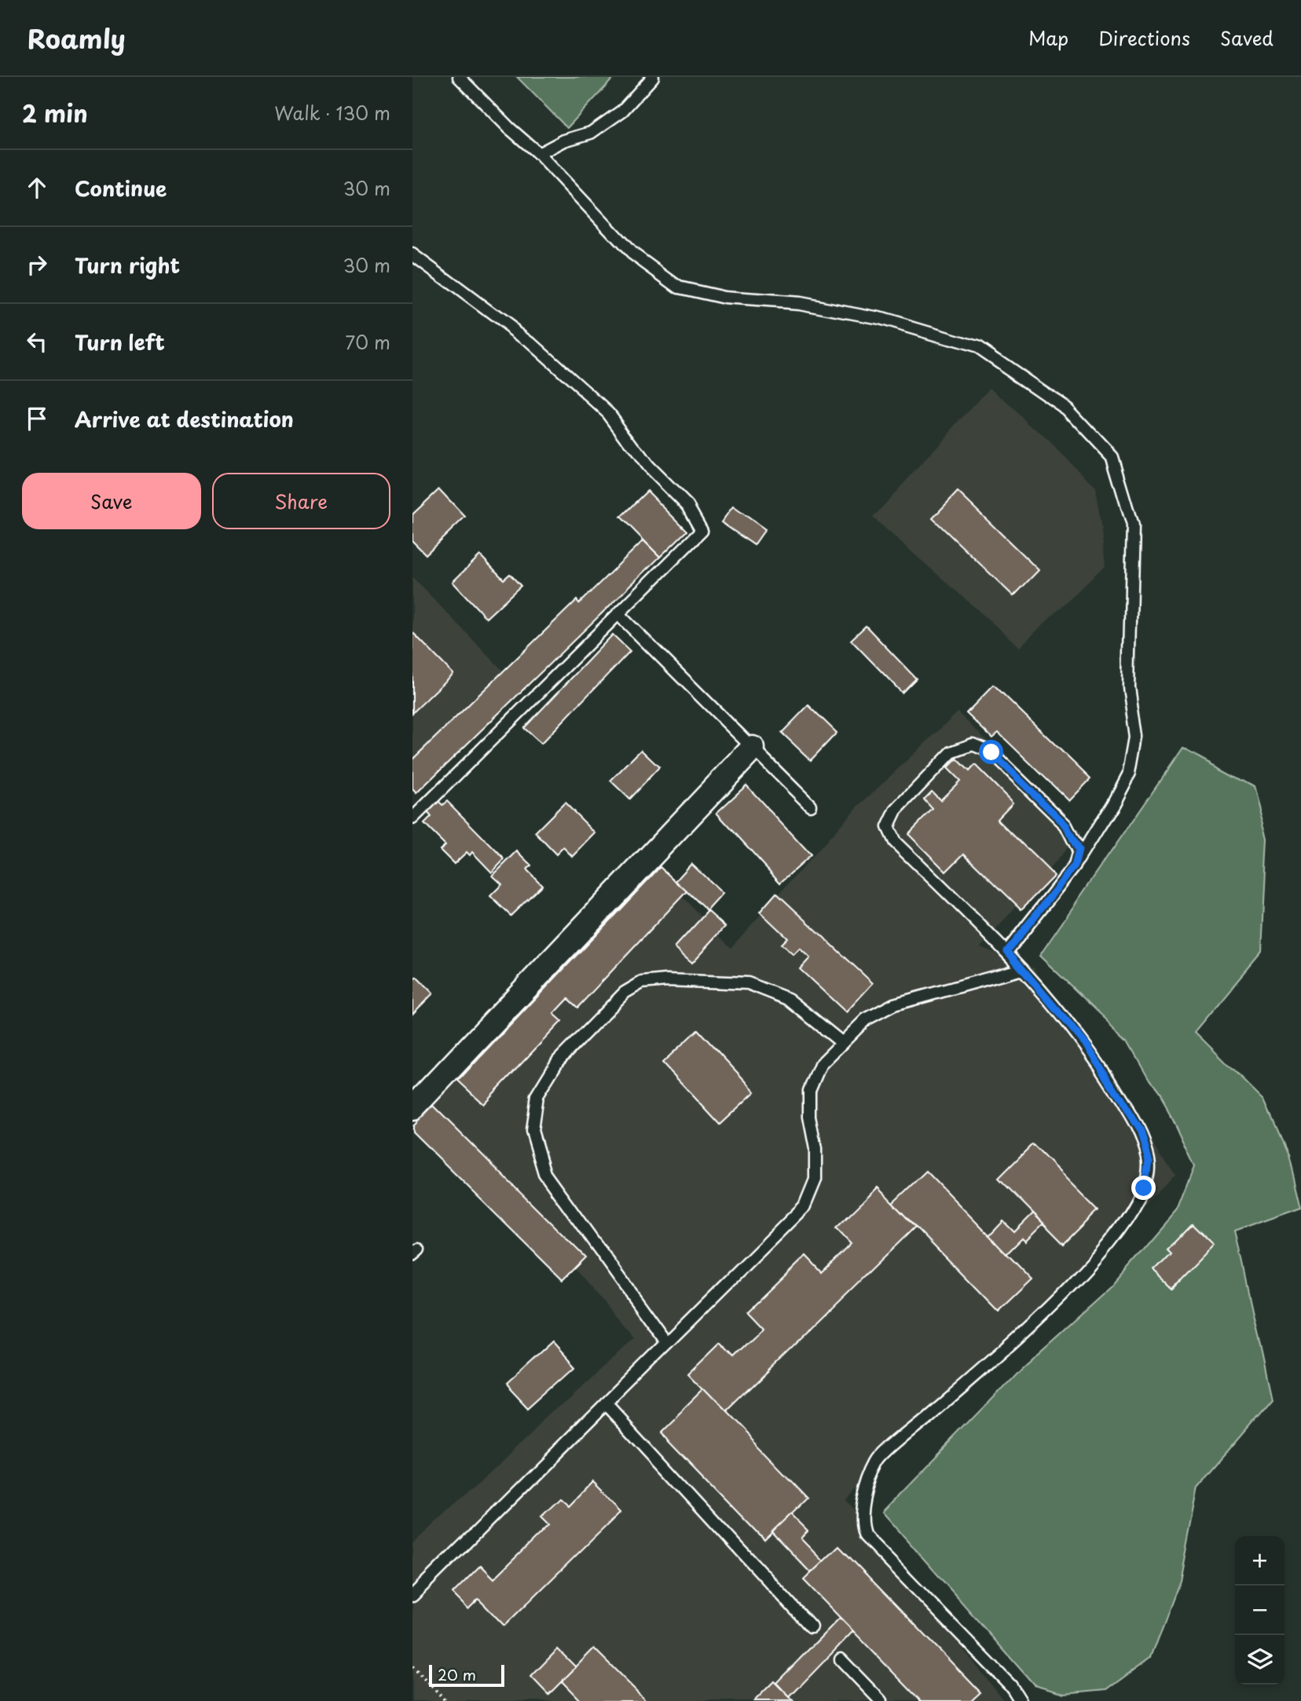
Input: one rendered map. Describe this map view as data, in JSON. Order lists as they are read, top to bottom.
{
  "scale_bar": "20 m",
  "page": {
    "header": "Roamly",
    "nav": ["Map", "Directions", "Saved"],
    "heading": ["2 min", "Walk · 130 m"],
    "list": [
      ["Continue", "30 m"],
      ["Turn right", "30 m"],
      ["Turn left", "70 m"],
      "Arrive at destination"
    ],
    "buttons": ["Save", "Share"],
    "map_buttons": ["+", "−"],
    "scale": "20 m"
  }
}
